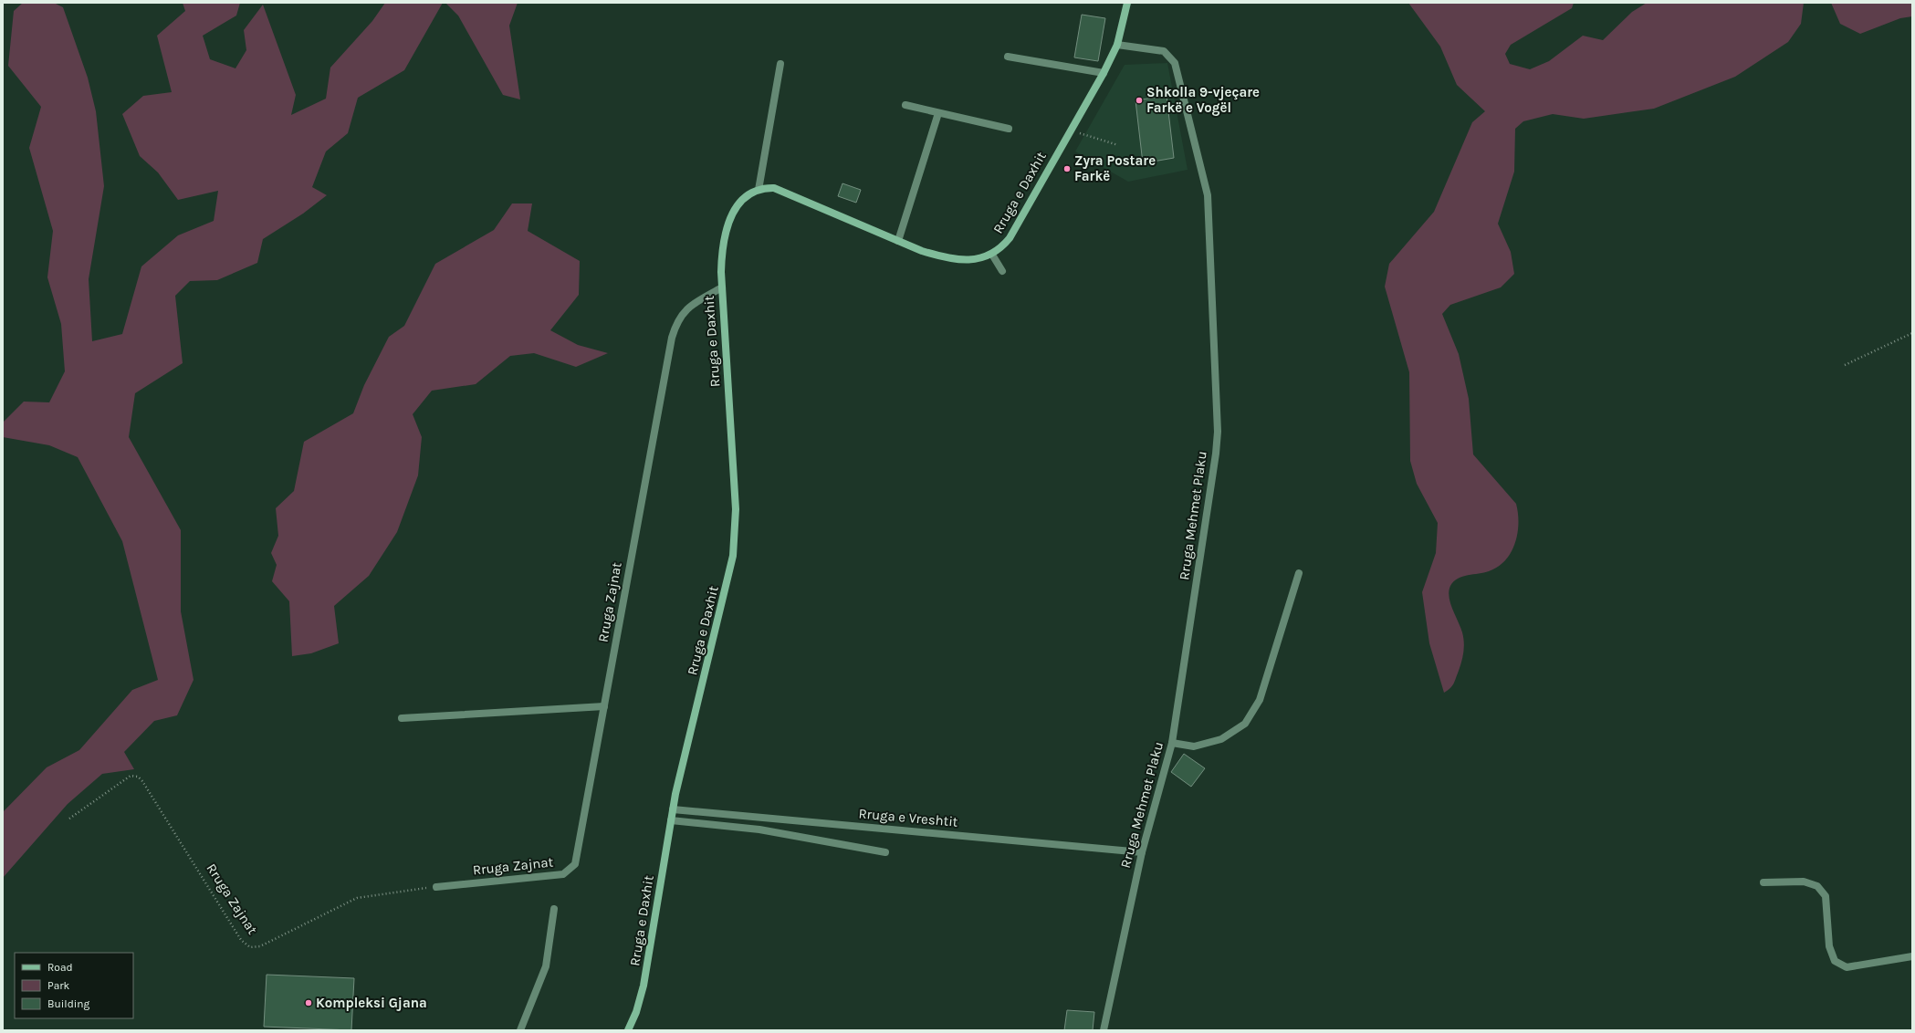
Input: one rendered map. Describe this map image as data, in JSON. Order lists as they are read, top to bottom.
{
  "streets": {
    "street": [
      "Rruga e Daxhit",
      "Rruga Mehmet Plaku",
      "Rruga Zajnat",
      "Rruga e Vreshtit"
    ]
  },
  "crossings": [
    ["Rruga e Daxhit", "Rruga Mehmet Plaku"],
    ["Rruga e Daxhit", "Rruga Zajnat"],
    ["Rruga e Daxhit", "Rruga e Vreshtit"],
    ["Rruga Mehmet Plaku", "Rruga e Vreshtit"]
  ],
  "places": ["Shkolla 9-vjeçare Farkë e Vogël", "Zyra Postare Farkë", "Kompleksi Gjana"],
  "legend": ["Road", "Park", "Building"]
}
